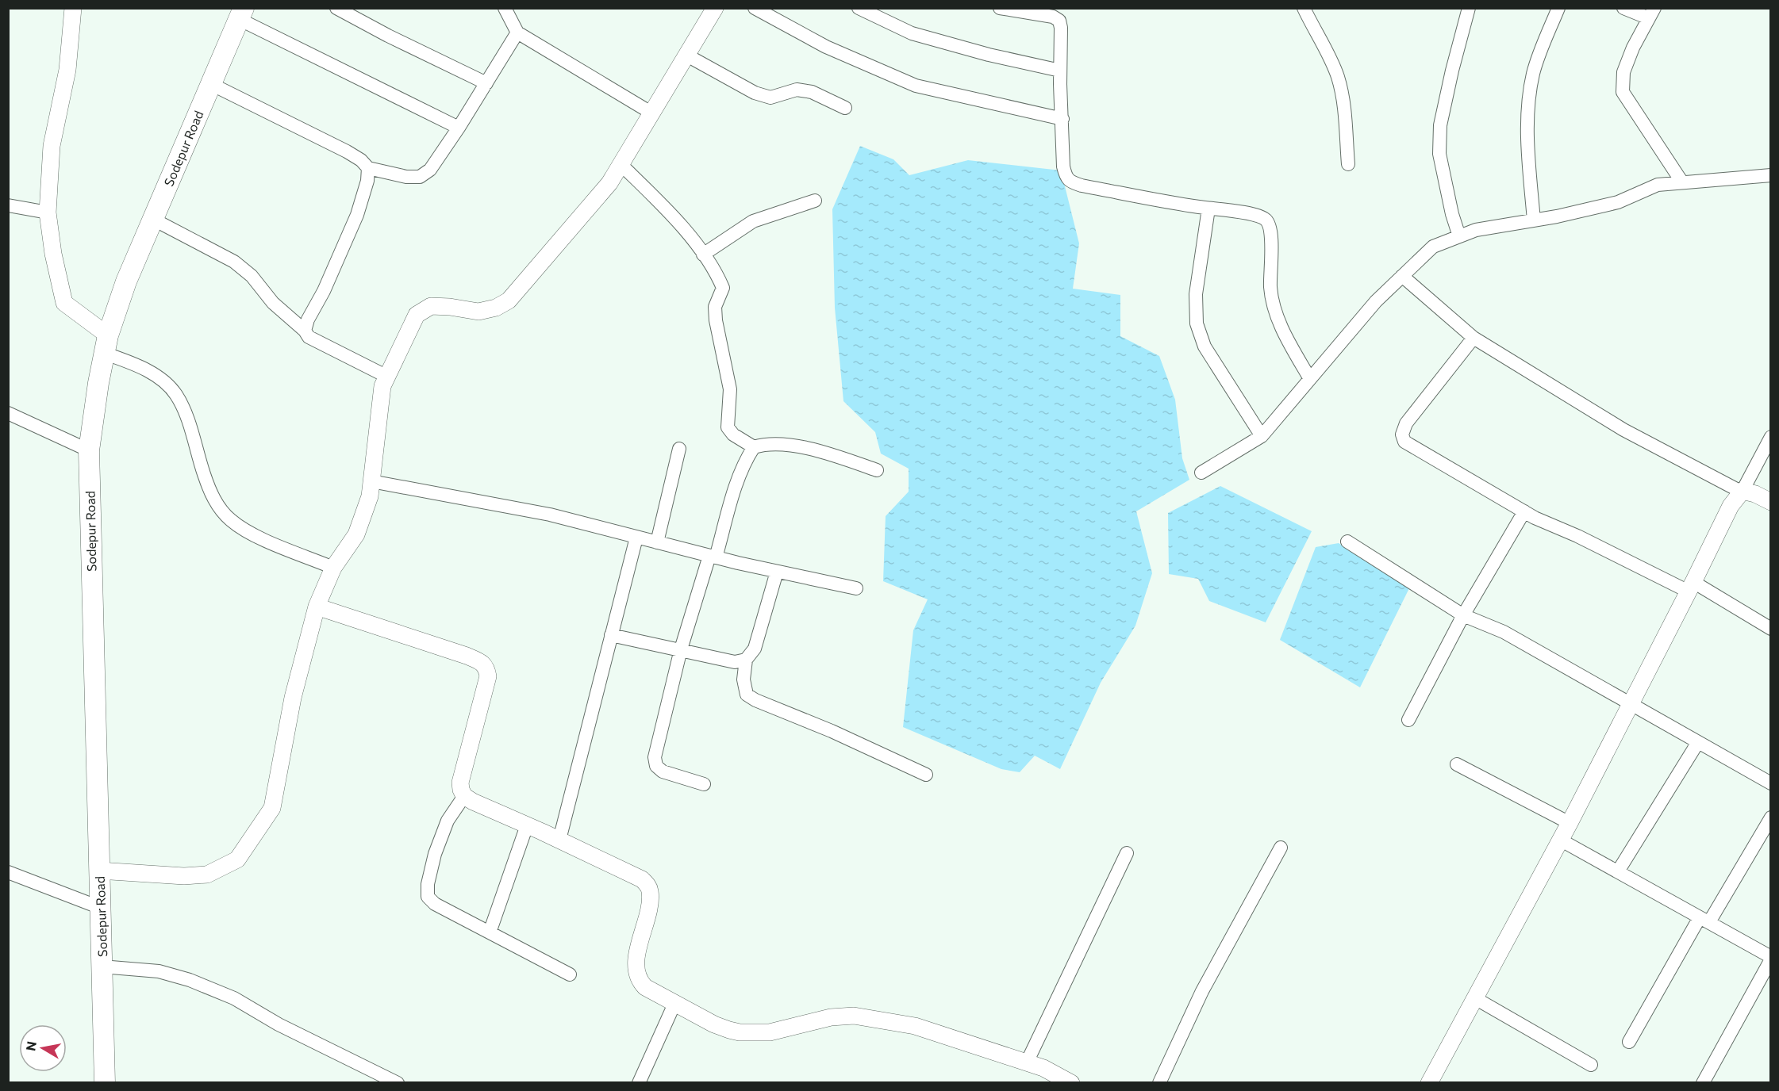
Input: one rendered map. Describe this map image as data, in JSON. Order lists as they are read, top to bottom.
{
  "streets": {
    "main road": ["Sodepur Road"]
  },
  "north": "left"
}
